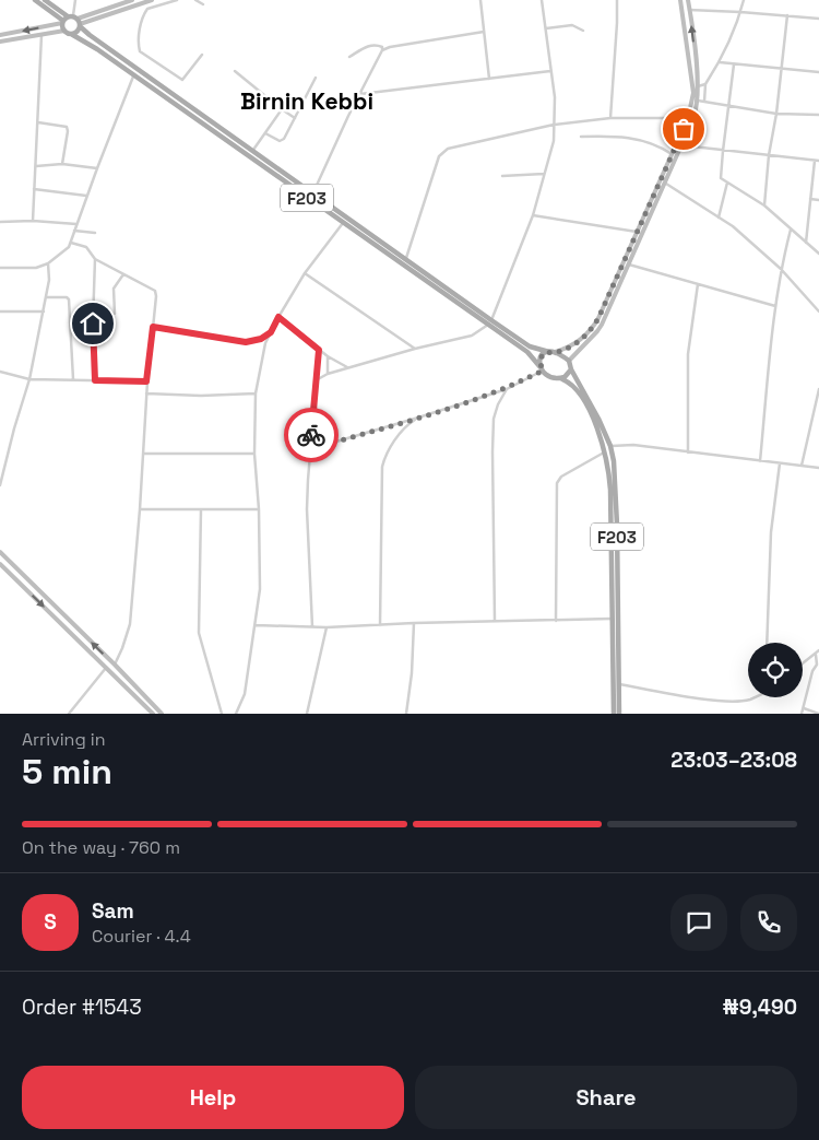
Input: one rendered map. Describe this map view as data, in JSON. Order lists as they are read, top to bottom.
{
  "streets": {
    "main road": ["F203"]
  },
  "districts": ["Birnin Kebbi"],
  "page": {
    "heading": ["5 min", "Arriving in", "23:03–23:08"],
    "panel": [
      "Sam",
      "Courier · 4.4",
      "Order #1543",
      "₦9,490"
    ],
    "bar": "On the way · 760 m",
    "round": "S",
    "buttons": ["Help", "Share"]
  }
}
